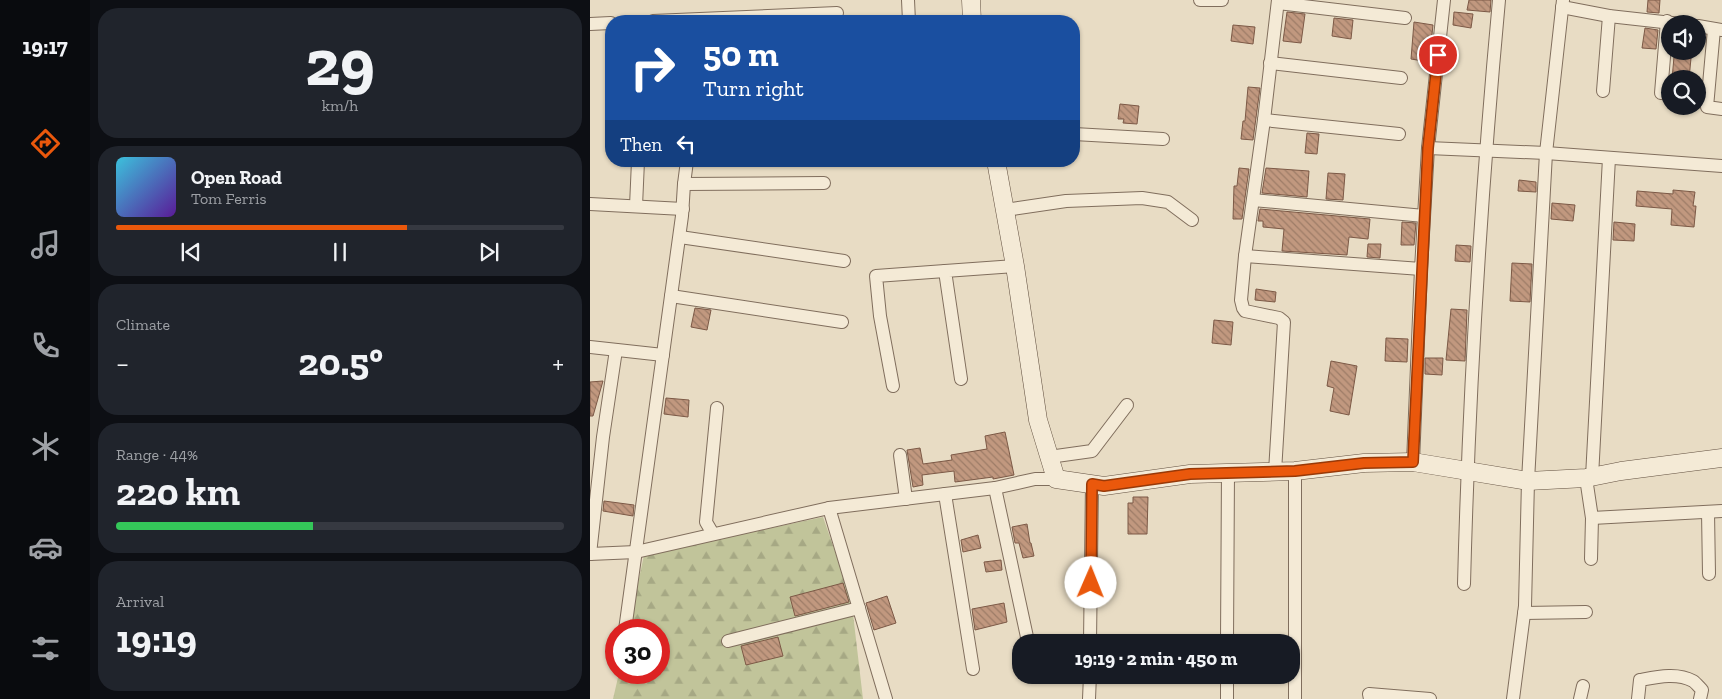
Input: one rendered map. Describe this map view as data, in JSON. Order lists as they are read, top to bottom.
{
  "page": {
    "tabs": "19:17",
    "tile": [
      ["29", "km/h"],
      "Climate",
      ["Range · 44%", "220 km"],
      ["Arrival", "19:19"]
    ],
    "turn": ["50 m", "Turn right"],
    "then": "Then",
    "song": ["Open Road", "Tom Ferris"],
    "heat": ["−", "20.5°", "+"],
    "limit": "30",
    "trip": "19:19 · 2 min · 450 m"
  }
}
